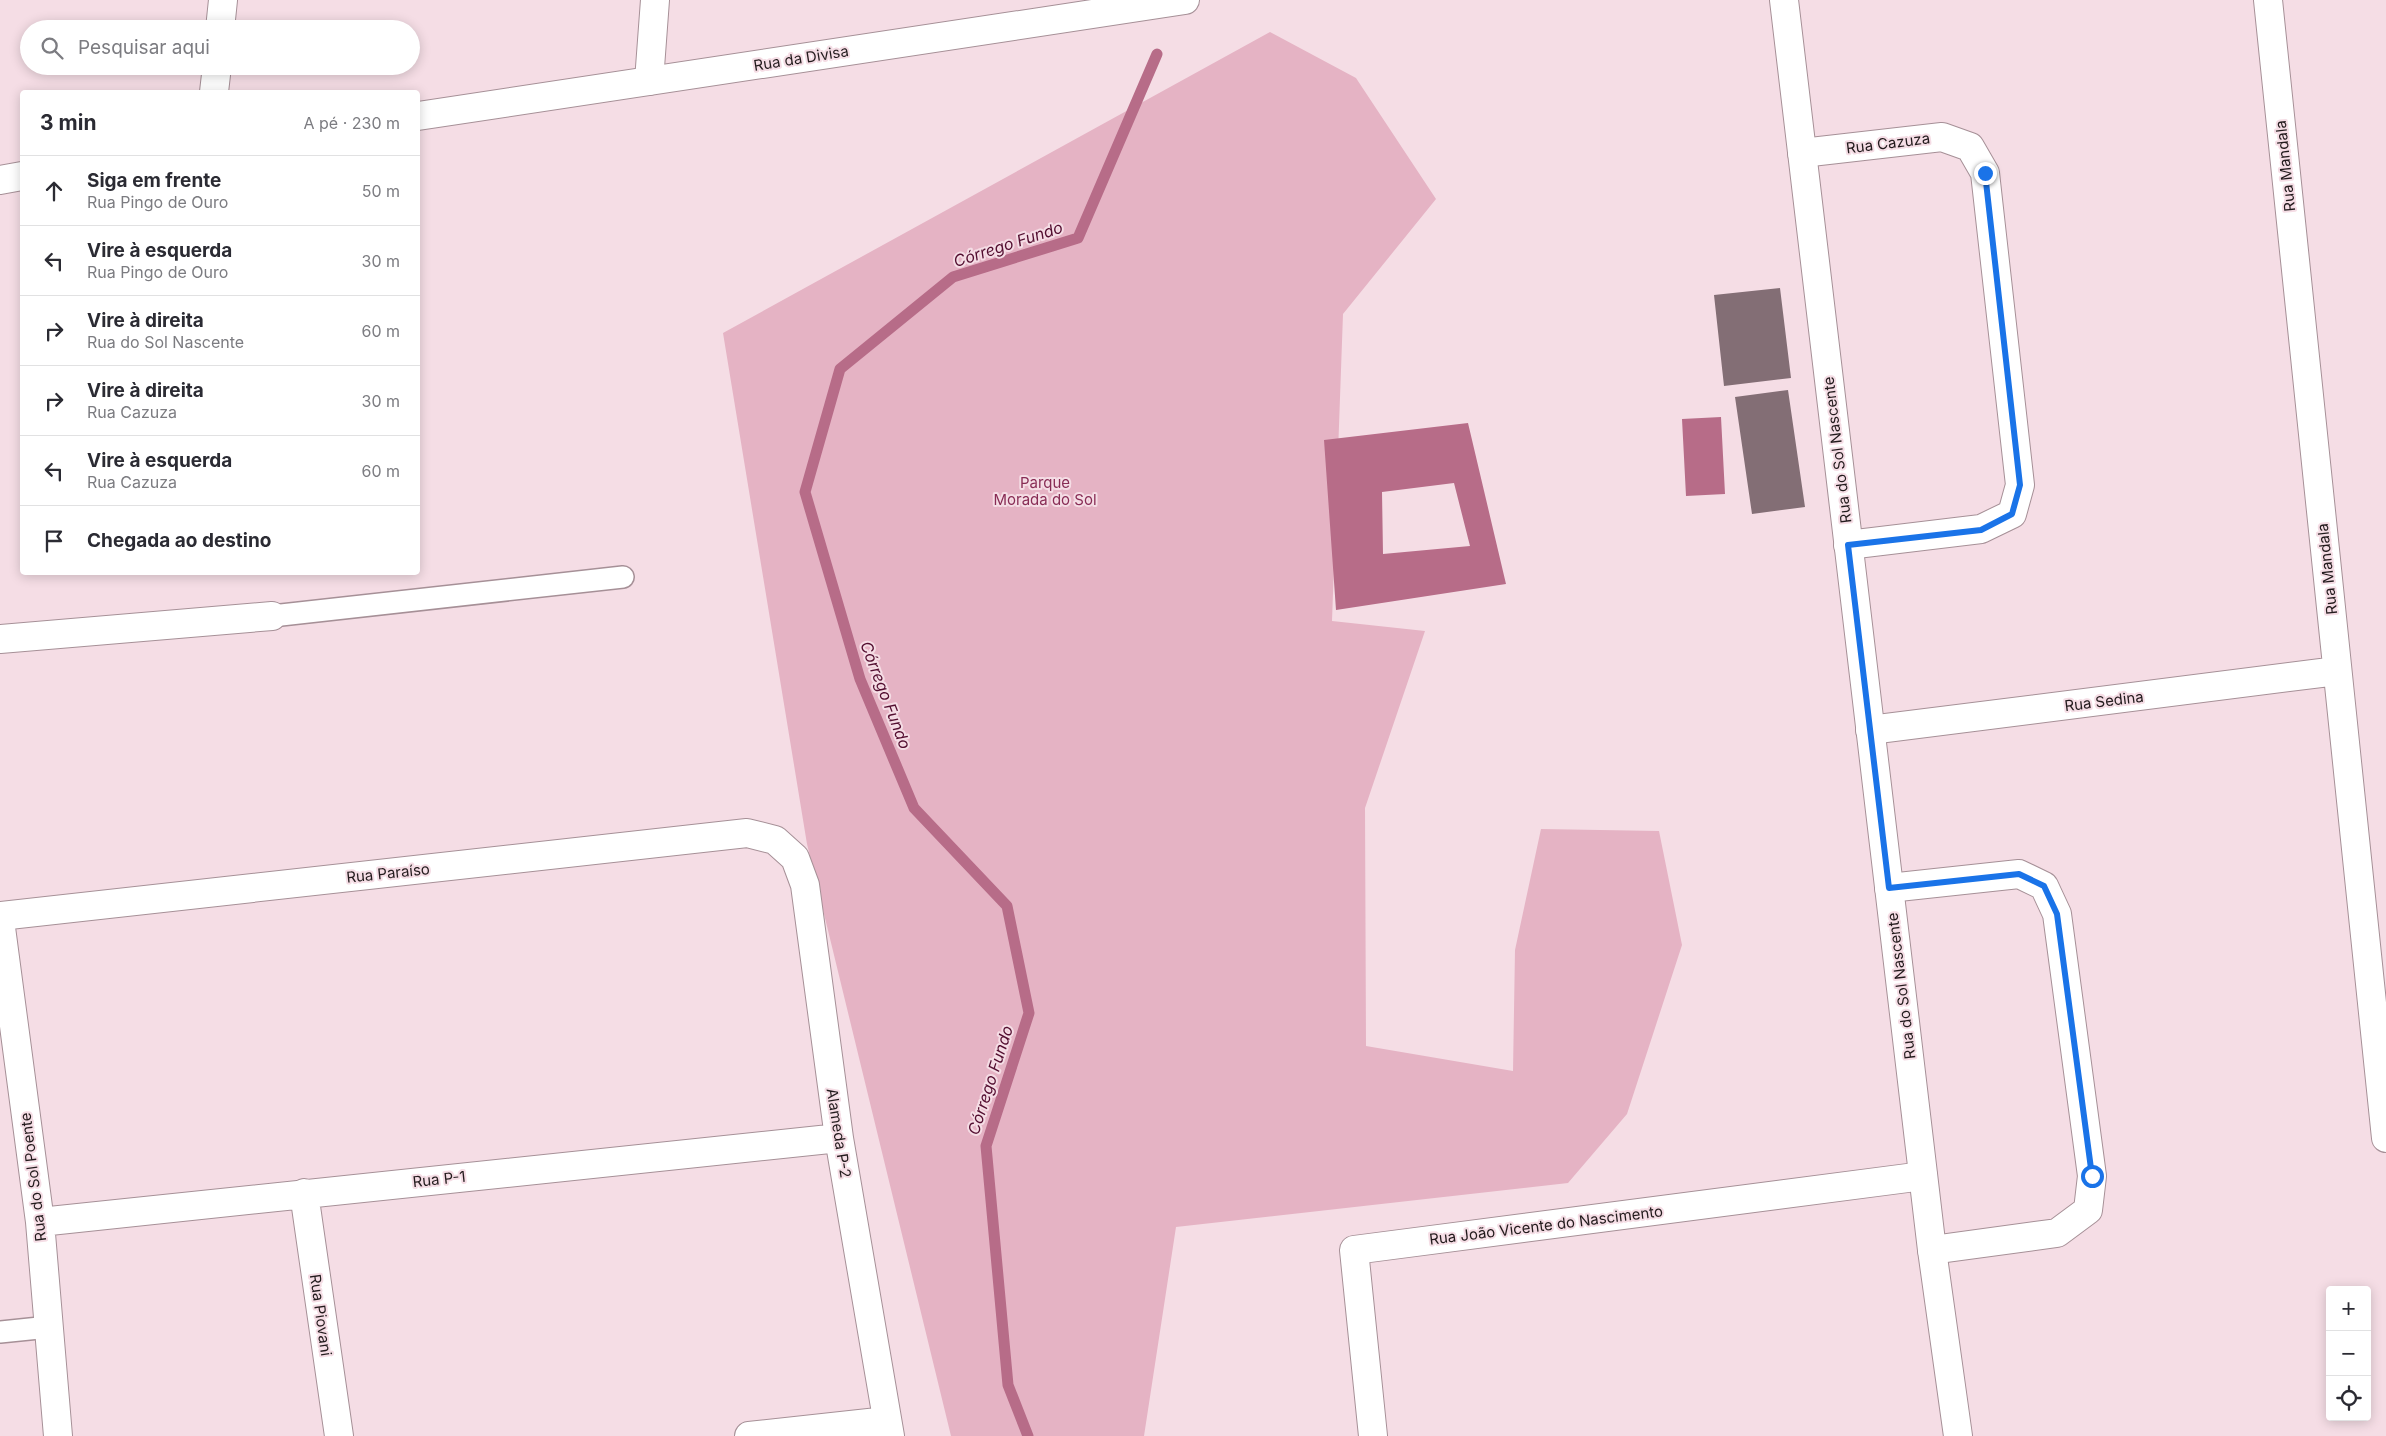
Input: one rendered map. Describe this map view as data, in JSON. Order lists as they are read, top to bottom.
{
  "streets": {
    "street": [
      "Rua da Divisa",
      "Rua Cazuza",
      "Rua Mandala",
      "Rua do Sol Nascente",
      "Rua Sedina",
      "Rua Paraíso",
      "Alameda P-2",
      "Rua do Sol Poente",
      "Rua P-1",
      "Rua João Vicente do Nascimento",
      "Rua Piovani"
    ]
  },
  "crossings": [
    ["Rua Cazuza", "Rua do Sol Nascente"],
    ["Rua Mandala", "Rua Sedina"],
    ["Rua do Sol Nascente", "Rua Sedina"],
    ["Rua do Sol Nascente", "Rua João Vicente do Nascimento"],
    ["Rua Paraíso", "Alameda P-2"],
    ["Rua Paraíso", "Rua do Sol Poente"],
    ["Alameda P-2", "Rua P-1"],
    ["Rua do Sol Poente", "Rua P-1"],
    ["Rua P-1", "Rua Piovani"]
  ],
  "water": ["Córrego Fundo"],
  "parks": ["Parque Morada do Sol"],
  "page": {
    "search": "Pesquisar aqui",
    "heading": ["3 min", "A pé · 230 m"],
    "list": [
      ["Siga em frente", "Rua Pingo de Ouro", "50 m"],
      ["Vire à esquerda", "Rua Pingo de Ouro", "30 m"],
      ["Vire à direita", "Rua do Sol Nascente", "60 m"],
      ["Vire à direita", "Rua Cazuza", "30 m"],
      ["Vire à esquerda", "Rua Cazuza", "60 m"],
      "Chegada ao destino"
    ],
    "map_buttons": ["+", "−"]
  }
}
